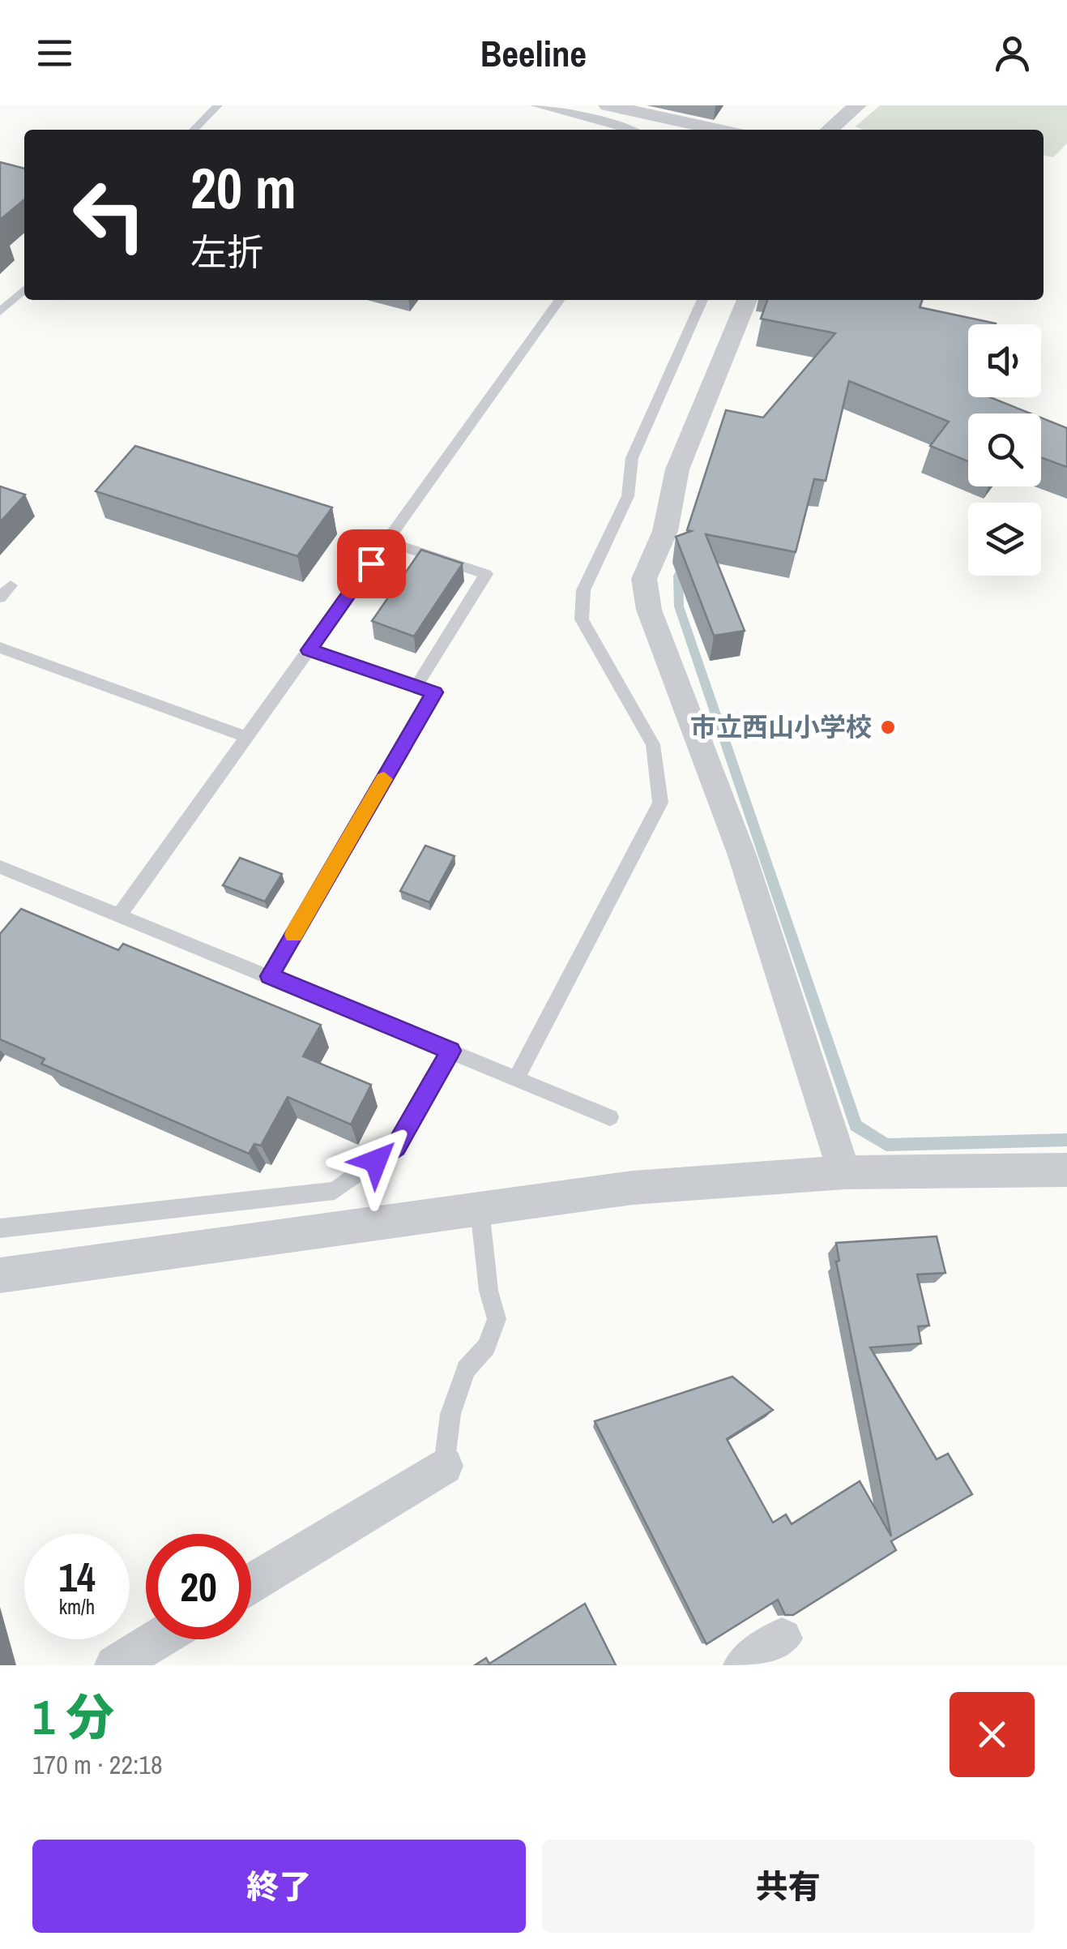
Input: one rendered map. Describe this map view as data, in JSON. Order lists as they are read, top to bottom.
{
  "places": ["市立西山小学校"],
  "page": {
    "header": "Beeline",
    "turn": ["20 m", "左折"],
    "speed": "14 km/h",
    "limit": "20",
    "heading": ["1 分", "170 m · 22:18"],
    "buttons": ["終了", "共有"]
  }
}
